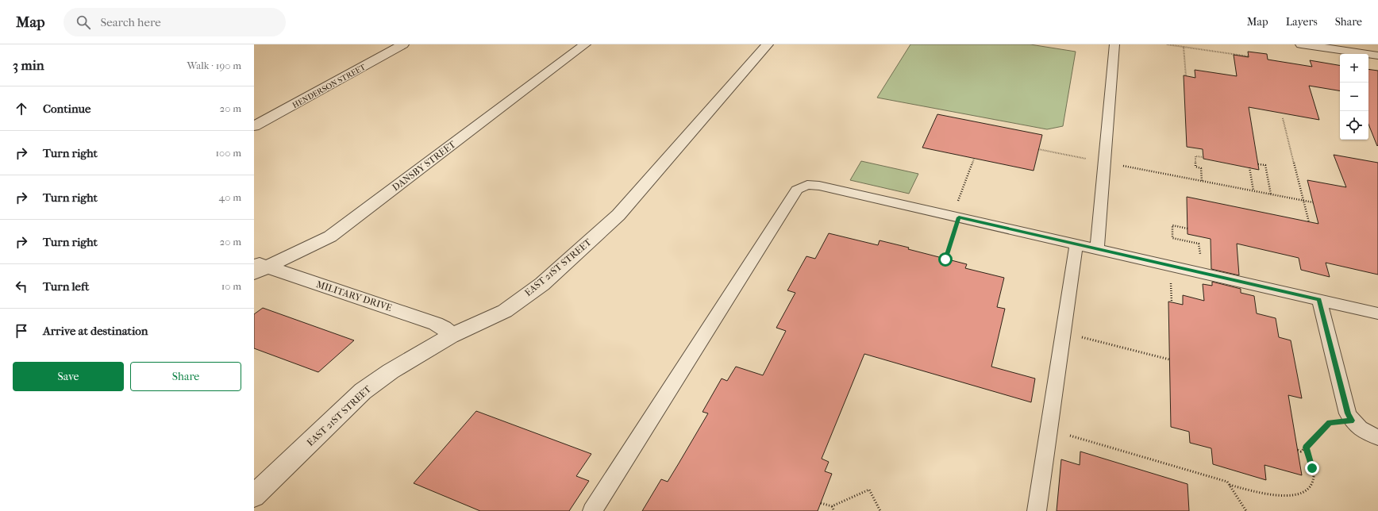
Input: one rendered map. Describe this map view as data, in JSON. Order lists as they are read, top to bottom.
{
  "streets": {
    "street": [
      "HENDERSON STREET",
      "DANSBY STREET",
      "EAST 21ST STREET",
      "MILITARY DRIVE"
    ]
  },
  "crossings": [
    ["DANSBY STREET", "MILITARY DRIVE"],
    ["EAST 21ST STREET", "MILITARY DRIVE"]
  ],
  "page": {
    "header": "Map",
    "search": "Search here",
    "nav": ["Map", "Layers", "Share"],
    "heading": ["3 min", "Walk · 190 m"],
    "map_buttons": ["+", "−"],
    "list": [
      ["Continue", "20 m"],
      ["Turn right", "100 m"],
      ["Turn right", "40 m"],
      ["Turn right", "20 m"],
      ["Turn left", "10 m"],
      "Arrive at destination"
    ],
    "buttons": ["Save", "Share"]
  }
}
